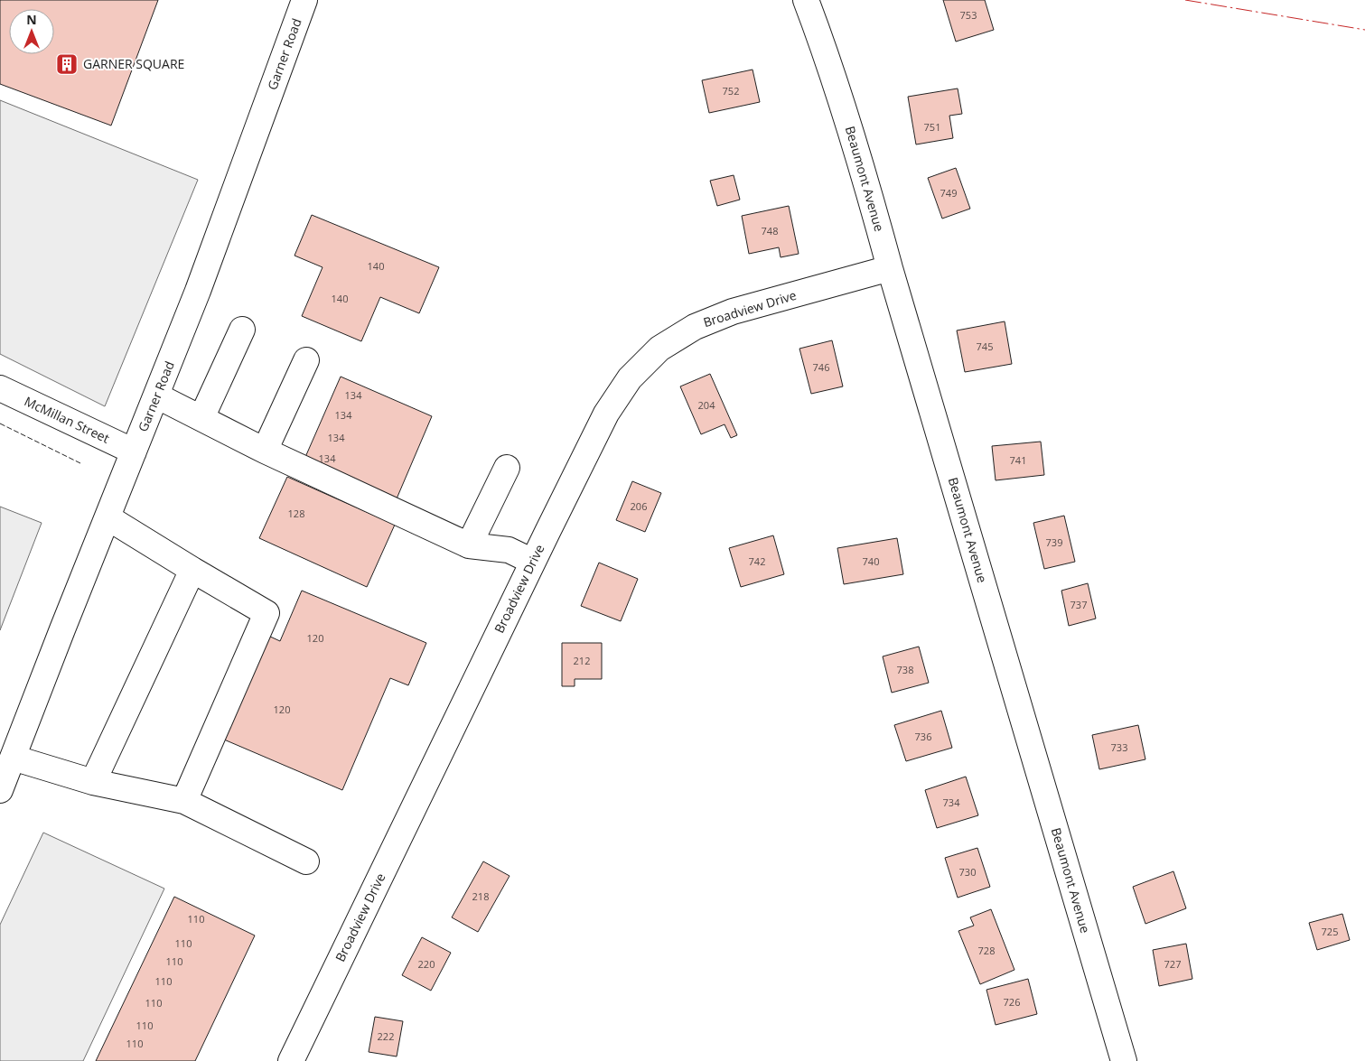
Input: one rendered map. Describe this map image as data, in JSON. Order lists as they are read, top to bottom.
{
  "streets": {
    "street": [
      "Garner Road",
      "Beaumont Avenue",
      "Broadview Drive",
      "McMillan Street"
    ]
  },
  "crossings": [
    ["Garner Road", "McMillan Street"],
    ["Beaumont Avenue", "Broadview Drive"]
  ],
  "places": {
    "building": ["GARNER SQUARE"]
  },
  "house_numbers": [
    "753",
    "752",
    "751",
    "749",
    "748",
    "140",
    "140",
    "745",
    "746",
    "134",
    "204",
    "134",
    "134",
    "134",
    "741",
    "206",
    "128",
    "739",
    "742",
    "740",
    "737",
    "120",
    "212",
    "738",
    "120",
    "736",
    "733",
    "734",
    "730",
    "218",
    "110",
    "725",
    "110",
    "728",
    "110",
    "220",
    "727",
    "110",
    "726",
    "110",
    "110",
    "222",
    "110"
  ],
  "north": "top"
}
